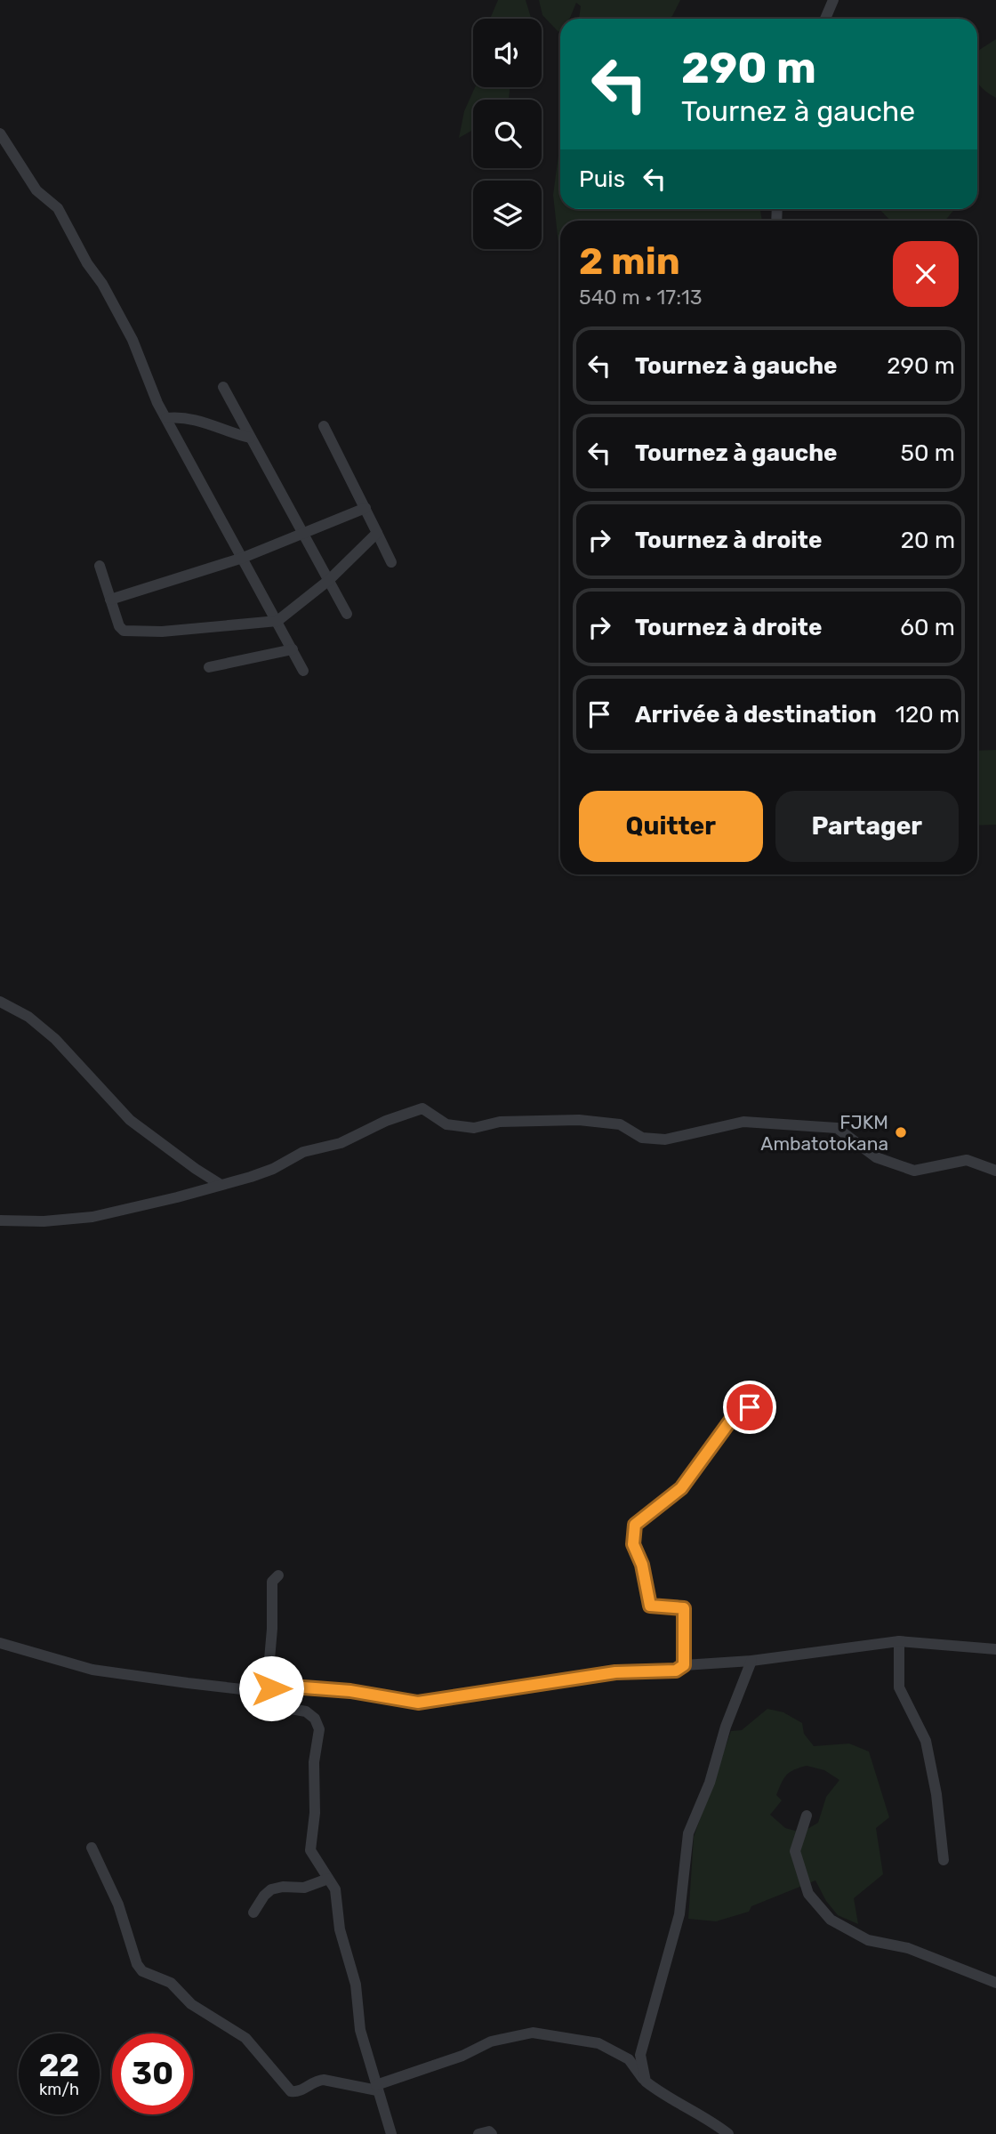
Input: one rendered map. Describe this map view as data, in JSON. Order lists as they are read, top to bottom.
{
  "places": ["FJKM Ambatotokana"],
  "page": {
    "turn": ["290 m", "Tournez à gauche"],
    "then": "Puis",
    "heading": ["2 min", "540 m · 17:13"],
    "list": [
      {
        "name": "Tournez à gauche",
        "value": "290 m"
      },
      {
        "name": "Tournez à gauche",
        "value": "50 m"
      },
      {
        "name": "Tournez à droite",
        "value": "20 m"
      },
      {
        "name": "Tournez à droite",
        "value": "60 m"
      },
      {
        "name": "Arrivée à destination",
        "value": "120 m"
      }
    ],
    "buttons": ["Quitter", "Partager"],
    "speed": "22 km/h",
    "limit": "30"
  }
}
